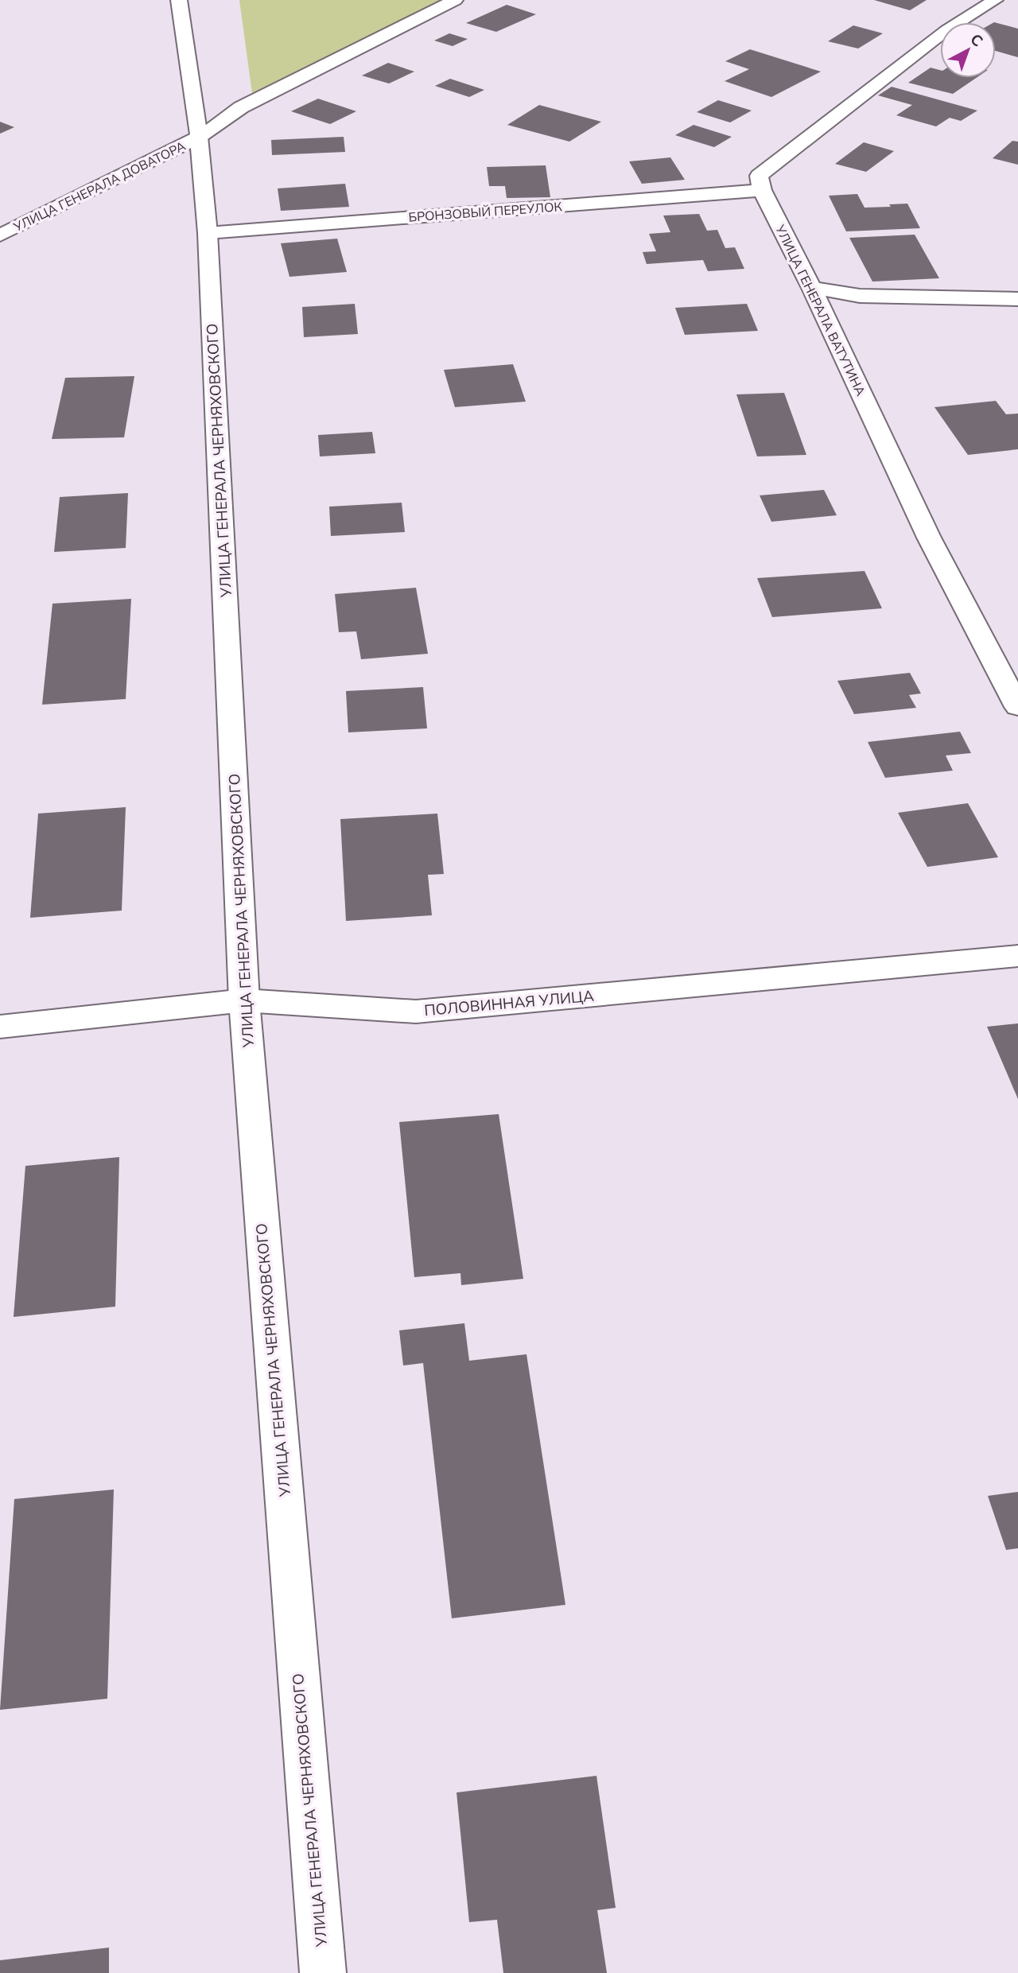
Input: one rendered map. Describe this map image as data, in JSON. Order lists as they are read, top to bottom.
{
  "streets": {
    "street": [
      "УЛИЦА ГЕНЕРАЛА ДОВАТОРА",
      "БРОНЗОВЫЙ ПЕРЕУЛОК",
      "УЛИЦА ГЕНЕРАЛА ВАТУТИНА",
      "УЛИЦА ГЕНЕРАЛА ЧЕРНЯХОВСКОГО",
      "ПОЛОВИННАЯ УЛИЦА"
    ]
  },
  "crossings": [
    ["УЛИЦА ГЕНЕРАЛА ДОВАТОРА", "УЛИЦА ГЕНЕРАЛА ЧЕРНЯХОВСКОГО"],
    ["БРОНЗОВЫЙ ПЕРЕУЛОК", "УЛИЦА ГЕНЕРАЛА ВАТУТИНА"],
    ["БРОНЗОВЫЙ ПЕРЕУЛОК", "УЛИЦА ГЕНЕРАЛА ЧЕРНЯХОВСКОГО"],
    ["УЛИЦА ГЕНЕРАЛА ЧЕРНЯХОВСКОГО", "ПОЛОВИННАЯ УЛИЦА"]
  ],
  "north": "top right"
}
